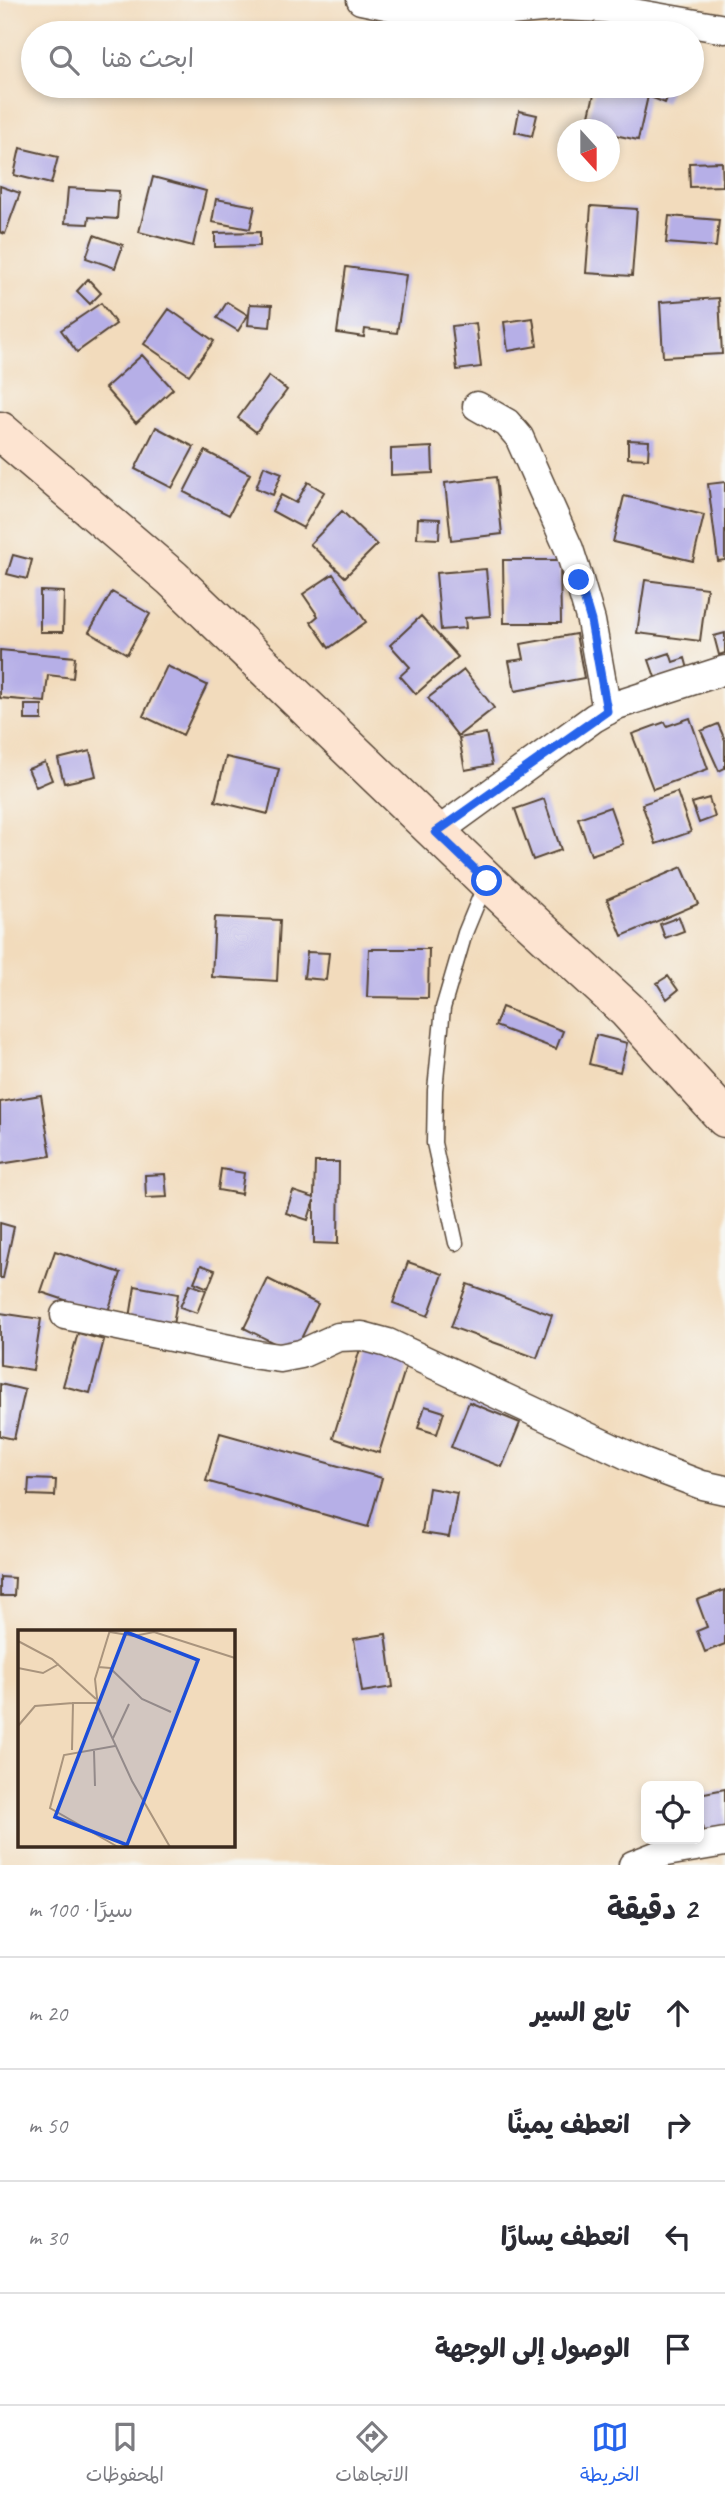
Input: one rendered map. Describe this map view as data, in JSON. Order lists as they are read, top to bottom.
{
  "north": "bottom",
  "page": {
    "search": "ابحث هنا",
    "heading": ["2 دقيقة", "سيرًا · 100 m"],
    "list": [
      ["تابع السير", "20 m"],
      ["انعطف يمينًا", "50 m"],
      ["انعطف يسارًا", "30 m"],
      "الوصول إلى الوجهة"
    ],
    "nav": ["الخريطة", "الاتجاهات", "المحفوظات"]
  }
}
